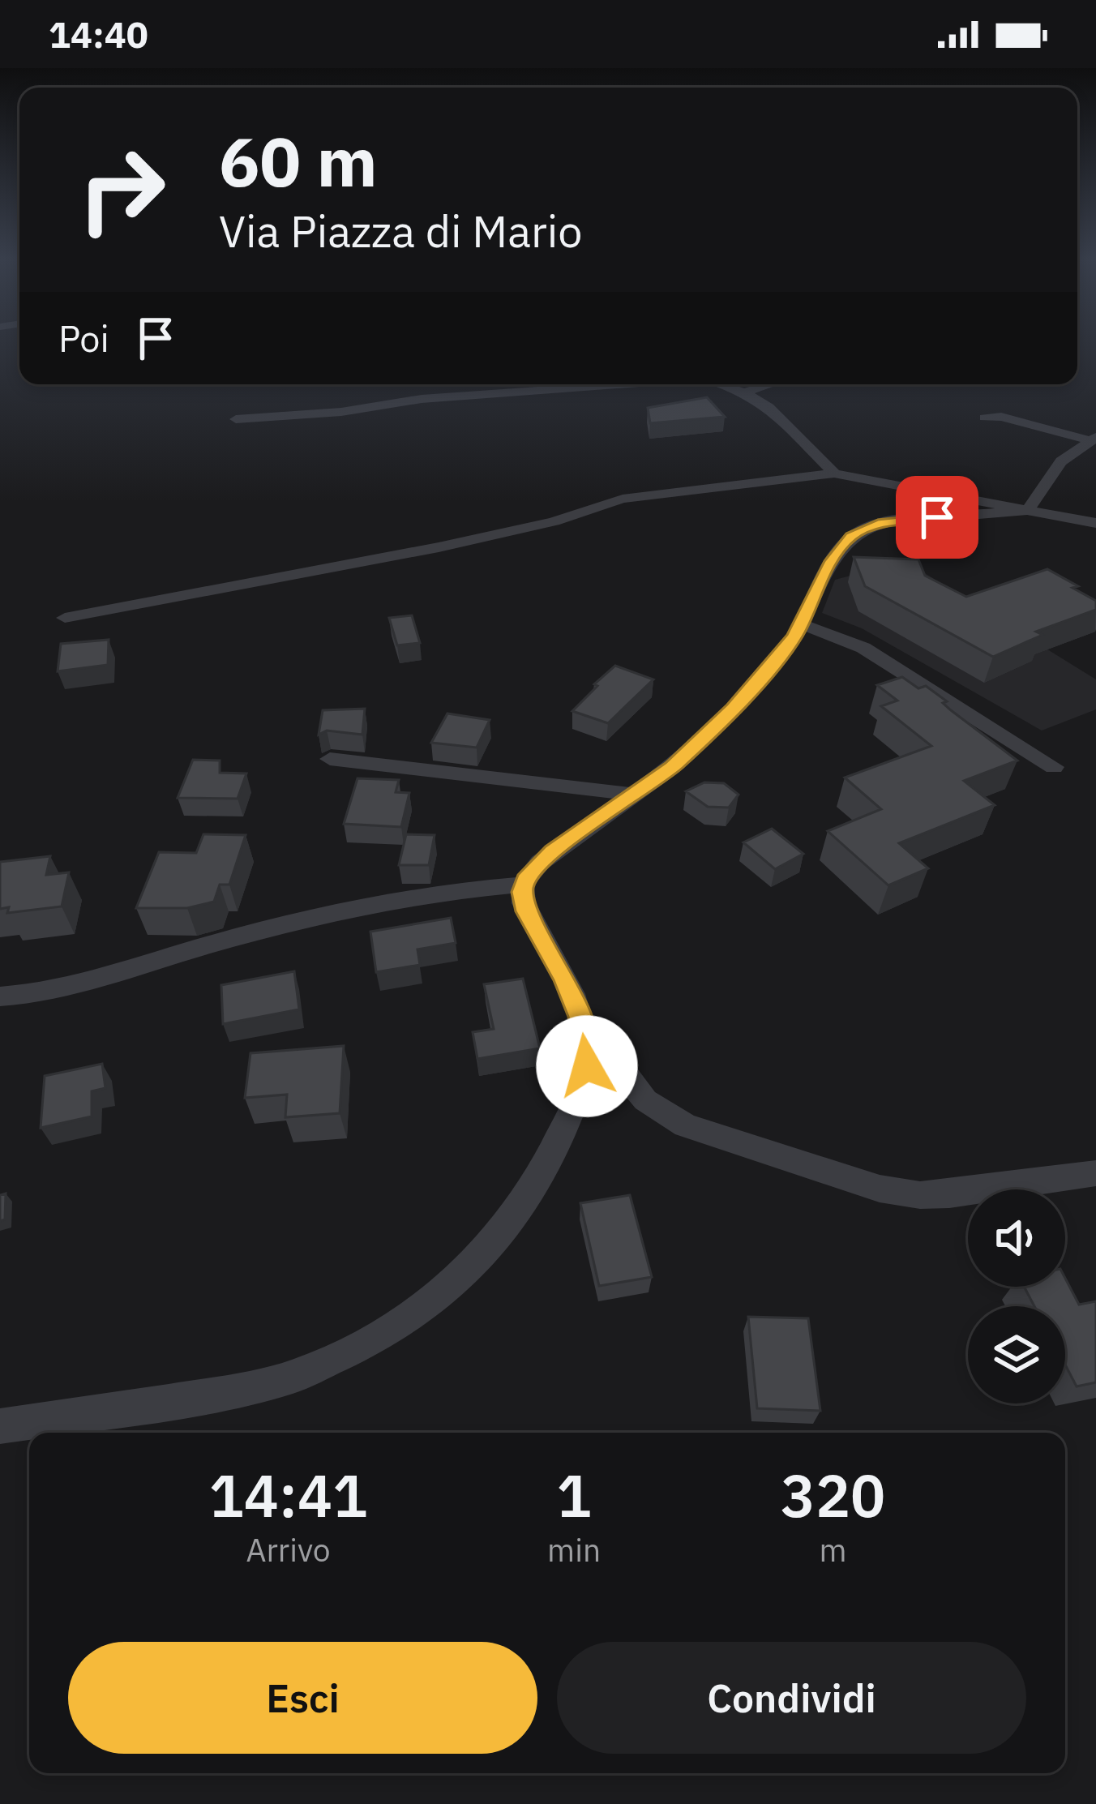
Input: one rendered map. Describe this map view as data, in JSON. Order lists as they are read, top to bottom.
{
  "page": {
    "status": "14:40",
    "turn": ["60 m", "Via Piazza di Mario"],
    "then": "Poi",
    "eta": [
      "14:41",
      "Arrivo",
      "1",
      "min",
      "320",
      "m"
    ],
    "buttons": ["Esci", "Condividi"]
  }
}
